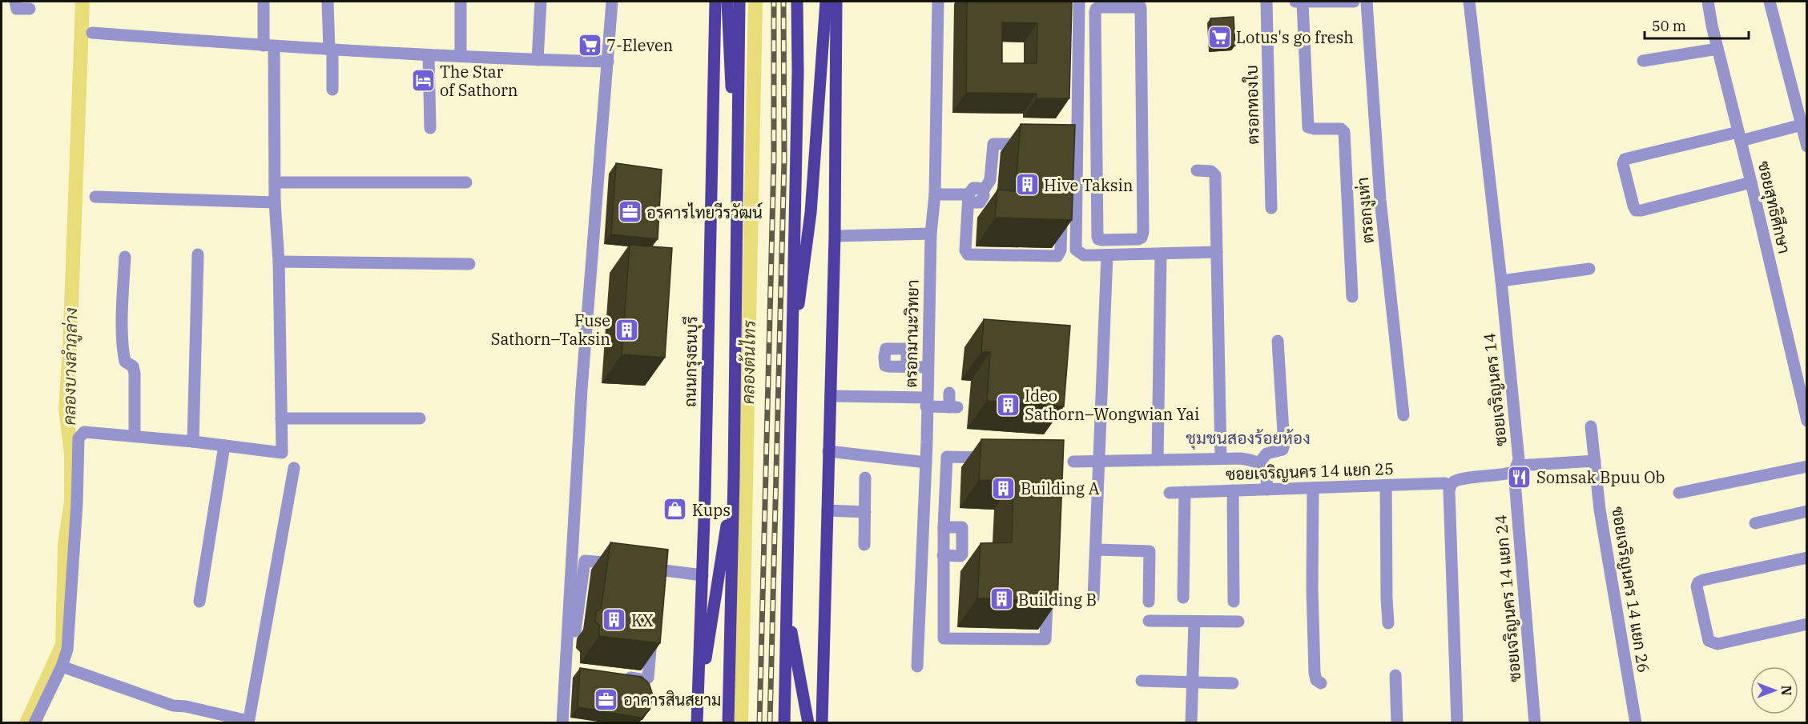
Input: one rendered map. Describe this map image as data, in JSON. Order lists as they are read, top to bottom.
{
  "streets": {
    "main road": ["ถนนกรุงธนบุรี"],
    "street": [
      "ตรอกทองใบ",
      "ซอยสุทธิศึกษา",
      "ตรอกงูเห่า",
      "ตรอกมานะวิทยา",
      "ซอยเจริญนคร 14",
      "ซอยเจริญนคร 14 แยก 25",
      "ซอยเจริญนคร 14 แยก 26",
      "ซอยเจริญนคร 14 แยก 24"
    ]
  },
  "crossings": [
    ["ซอยเจริญนคร 14", "ซอยเจริญนคร 14 แยก 24"]
  ],
  "districts": ["ชุมชนสองร้อยห้อง"],
  "water": ["คลองต้นไทร", "คลองบางลำภูล่าง"],
  "places": {
    "supermarket": ["Lotus's go fresh", "7-Eleven"],
    "hotel": ["The Star of Sathorn"],
    "building": [
      "Hive Taksin",
      "Fuse Sathorn–Taksin",
      "Ideo Sathorn–Wongwian Yai",
      "Building A",
      "Building B",
      "KX"
    ],
    "office": ["อรคารไทยวีรวัฒน์", "อาคารสินสยาม"],
    "restaurant": ["Somsak Bpuu Ob"],
    "shop": ["Kups"]
  },
  "scale_bar": "50 m",
  "north": "right"
}
